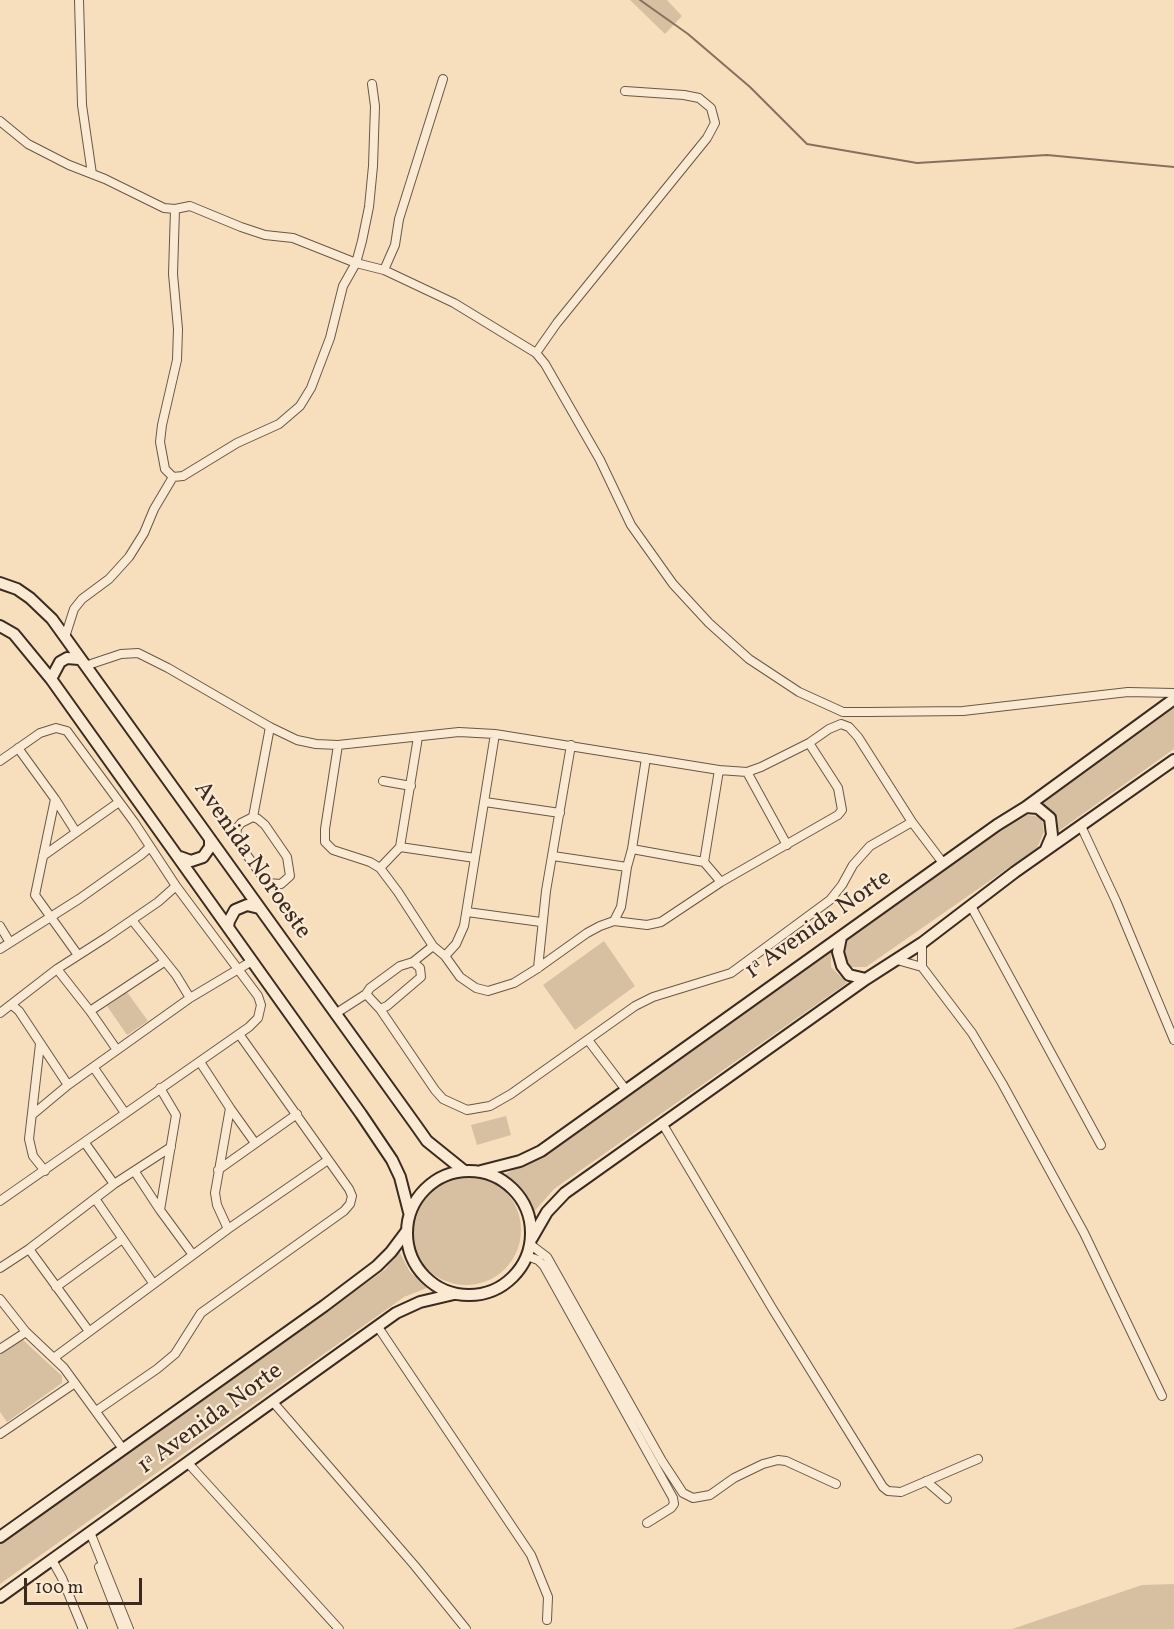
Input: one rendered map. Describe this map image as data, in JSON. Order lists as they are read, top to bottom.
{
  "streets": {
    "main road": ["Avenida Noroeste", "1ᵃ Avenida Norte"]
  },
  "crossings": [
    ["Avenida Noroeste", "1ᵃ Avenida Norte"]
  ],
  "scale_bar": "100 m"
}
